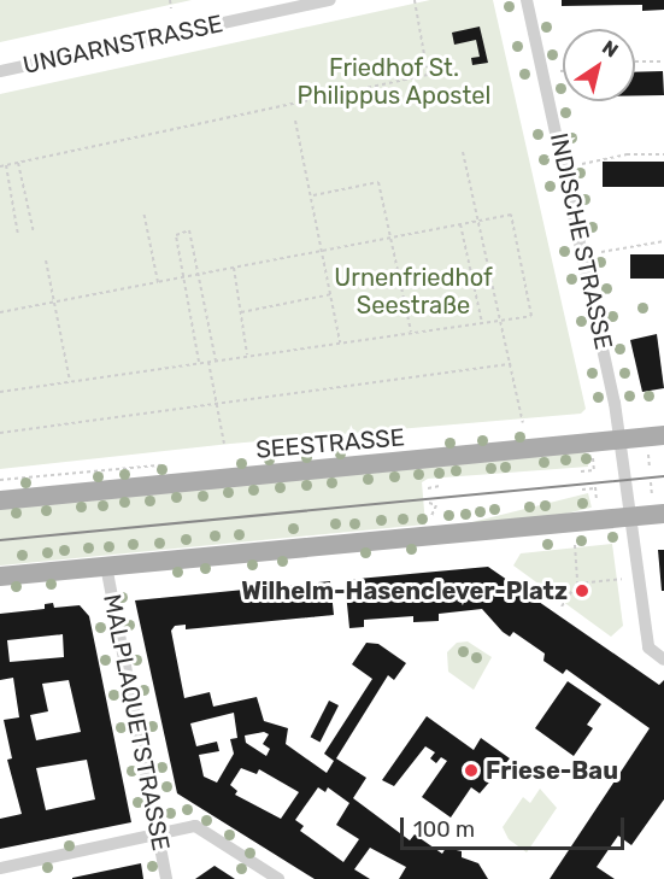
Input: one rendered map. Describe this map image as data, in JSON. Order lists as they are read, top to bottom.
{
  "streets": {
    "main road": ["SEESTRASSE"],
    "street": ["UNGARNSTRASSE", "INDISCHE STRASSE", "MALPLAQUETSTRASSE"]
  },
  "crossings": [
    ["INDISCHE STRASSE", "SEESTRASSE"]
  ],
  "parks": ["Friedhof St. Philippus Apostel", "Urnenfriedhof Seestraße"],
  "places": ["Wilhelm-Hasenclever-Platz", "Friese-Bau"],
  "scale_bar": "100 m",
  "north": "top right"
}
